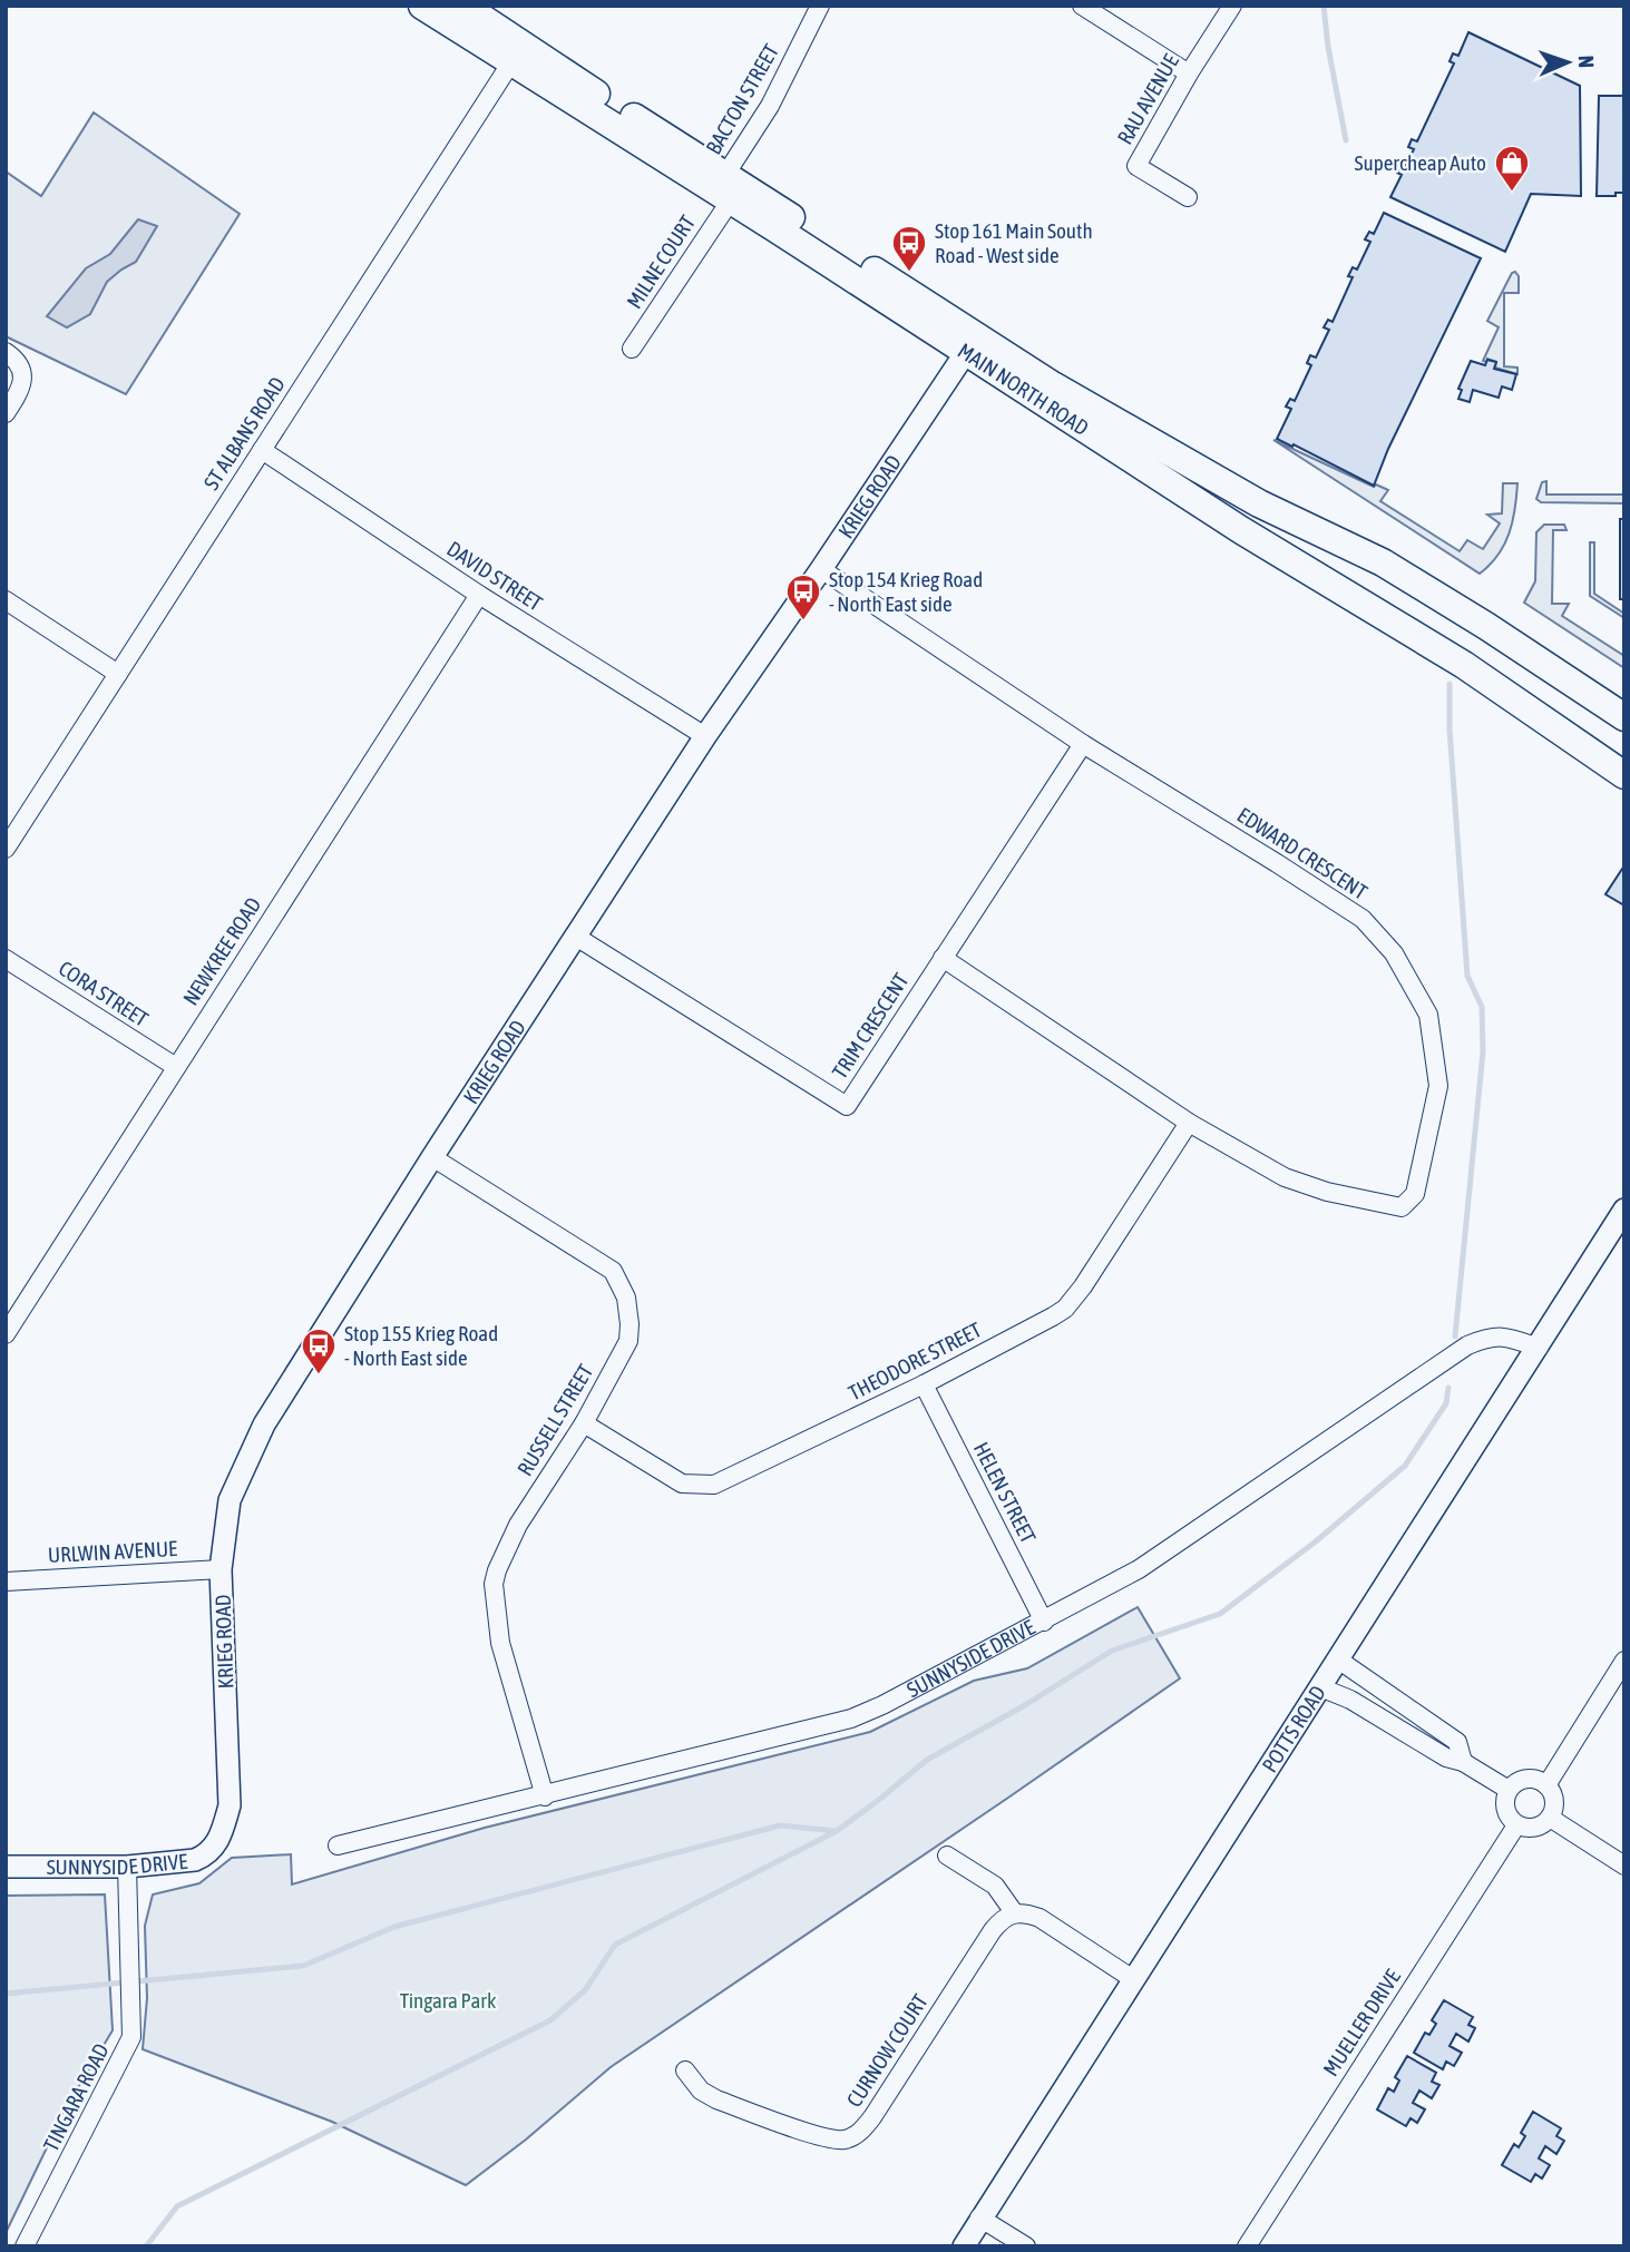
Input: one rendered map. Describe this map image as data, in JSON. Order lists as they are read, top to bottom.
{
  "streets": {
    "main road": ["MAIN NORTH ROAD"],
    "street": [
      "BACTON STREET",
      "RAU AVENUE",
      "MILNE COURT",
      "ST ALBANS ROAD",
      "KRIEG ROAD",
      "DAVID STREET",
      "EDWARD CRESCENT",
      "NEWKREE ROAD",
      "CORA STREET",
      "TRIM CRESCENT",
      "THEODORE STREET",
      "RUSSELL STREET",
      "HELEN STREET",
      "URLWIN AVENUE",
      "SUNNYSIDE DRIVE",
      "POTTS ROAD",
      "MUELLER DRIVE",
      "CURNOW COURT",
      "TINGARA ROAD"
    ]
  },
  "crossings": [
    ["BACTON STREET", "MILNE COURT"],
    ["BACTON STREET", "MAIN NORTH ROAD"],
    ["MILNE COURT", "MAIN NORTH ROAD"],
    ["MAIN NORTH ROAD", "ST ALBANS ROAD"],
    ["MAIN NORTH ROAD", "KRIEG ROAD"],
    ["ST ALBANS ROAD", "DAVID STREET"],
    ["KRIEG ROAD", "DAVID STREET"],
    ["KRIEG ROAD", "EDWARD CRESCENT"],
    ["KRIEG ROAD", "TRIM CRESCENT"],
    ["KRIEG ROAD", "RUSSELL STREET"],
    ["KRIEG ROAD", "URLWIN AVENUE"],
    ["KRIEG ROAD", "SUNNYSIDE DRIVE"],
    ["DAVID STREET", "NEWKREE ROAD"],
    ["EDWARD CRESCENT", "TRIM CRESCENT"],
    ["EDWARD CRESCENT", "THEODORE STREET"],
    ["NEWKREE ROAD", "CORA STREET"],
    ["THEODORE STREET", "RUSSELL STREET"],
    ["THEODORE STREET", "HELEN STREET"],
    ["RUSSELL STREET", "SUNNYSIDE DRIVE"],
    ["HELEN STREET", "SUNNYSIDE DRIVE"],
    ["SUNNYSIDE DRIVE", "POTTS ROAD"],
    ["SUNNYSIDE DRIVE", "TINGARA ROAD"]
  ],
  "parks": ["Tingara Park"],
  "places": {
    "shop": ["Supercheap Auto"],
    "bus stop": ["Stop 161 Main South Road - West side", "Stop 154 Krieg Road - North East side", "Stop 155 Krieg Road - North East side"]
  },
  "north": "right"
}
